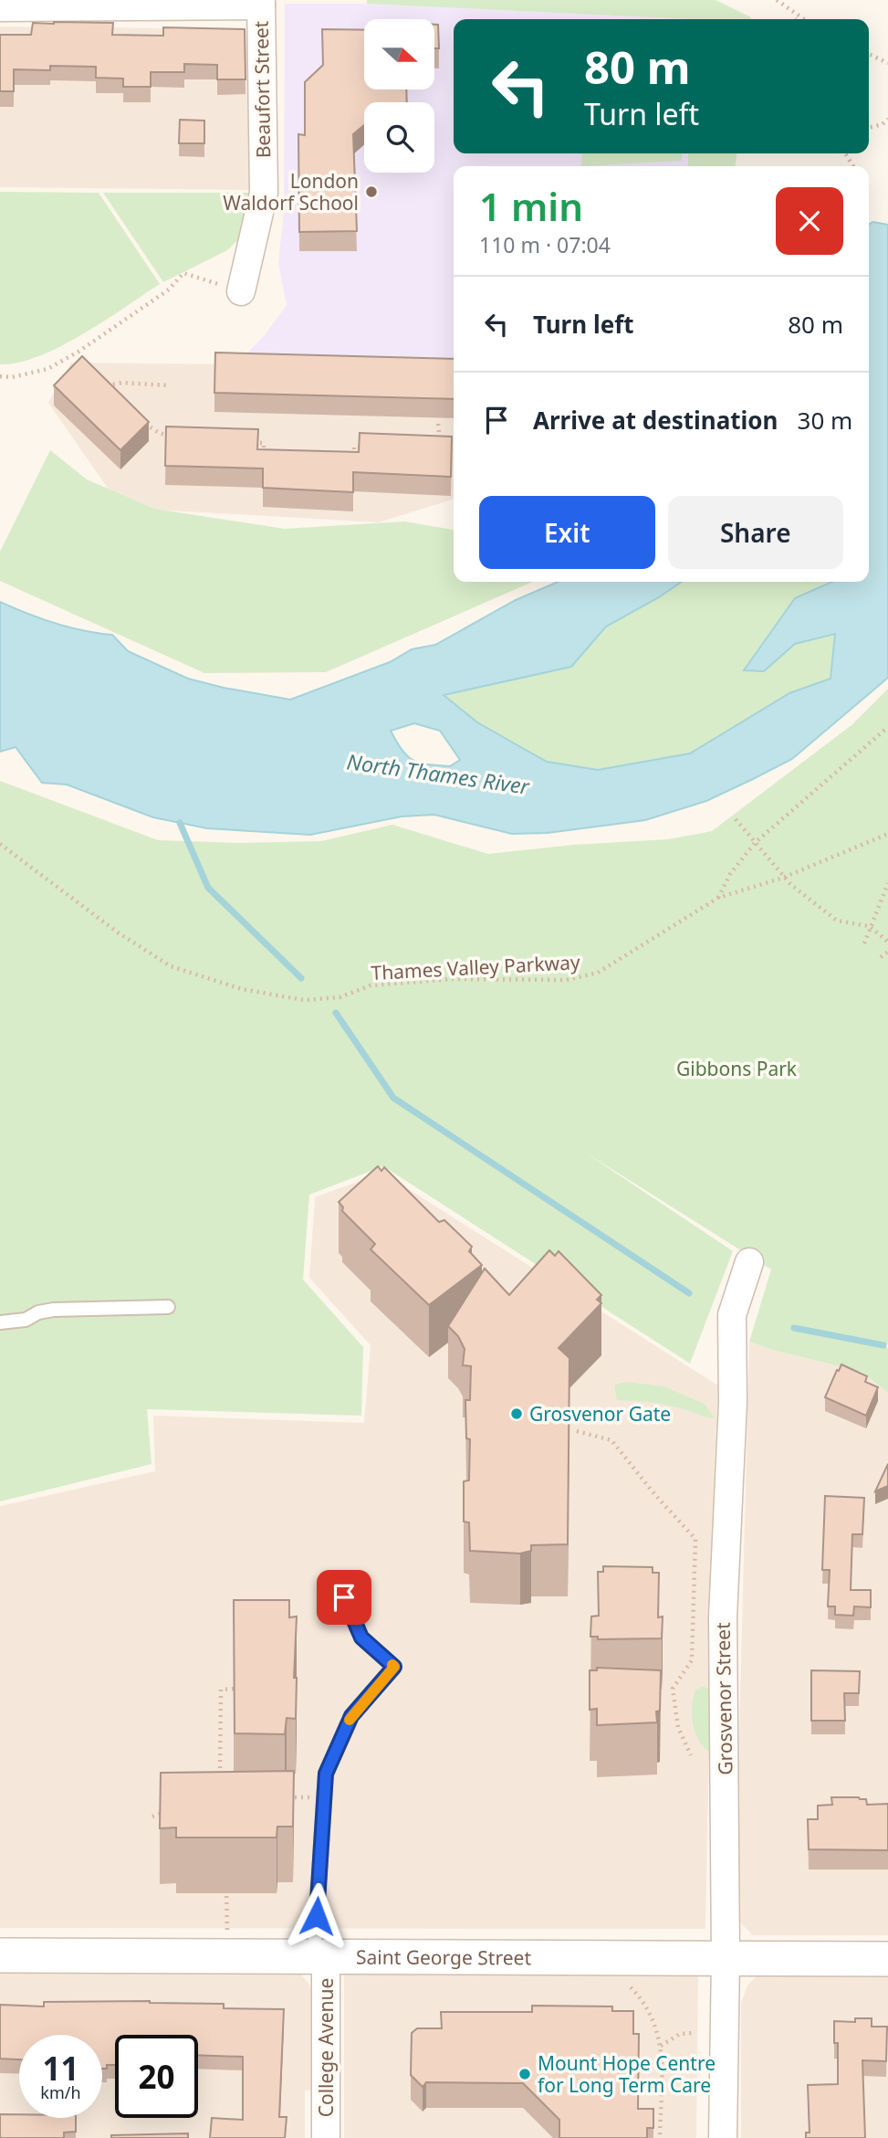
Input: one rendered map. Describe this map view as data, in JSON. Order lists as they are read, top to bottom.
{
  "streets": {
    "street": [
      "Beaufort Street",
      "Grosvenor Street",
      "Saint George Street",
      "College Avenue"
    ],
    "path": ["Thames Valley Parkway"]
  },
  "crossings": [
    ["Grosvenor Street", "Saint George Street"],
    ["Saint George Street", "College Avenue"]
  ],
  "water": ["North Thames River"],
  "parks": ["Gibbons Park"],
  "places": ["London Waldorf School", "Grosvenor Gate", "Mount Hope Centre for Long Term Care"],
  "north": "right",
  "page": {
    "turn": ["80 m", "Turn left"],
    "heading": ["1 min", "110 m · 07:04"],
    "list": [
      {
        "name": "Turn left",
        "value": "80 m"
      },
      {
        "name": "Arrive at destination",
        "value": "30 m"
      }
    ],
    "buttons": ["Exit", "Share"],
    "speed": "11 km/h",
    "limit": "20"
  }
}
